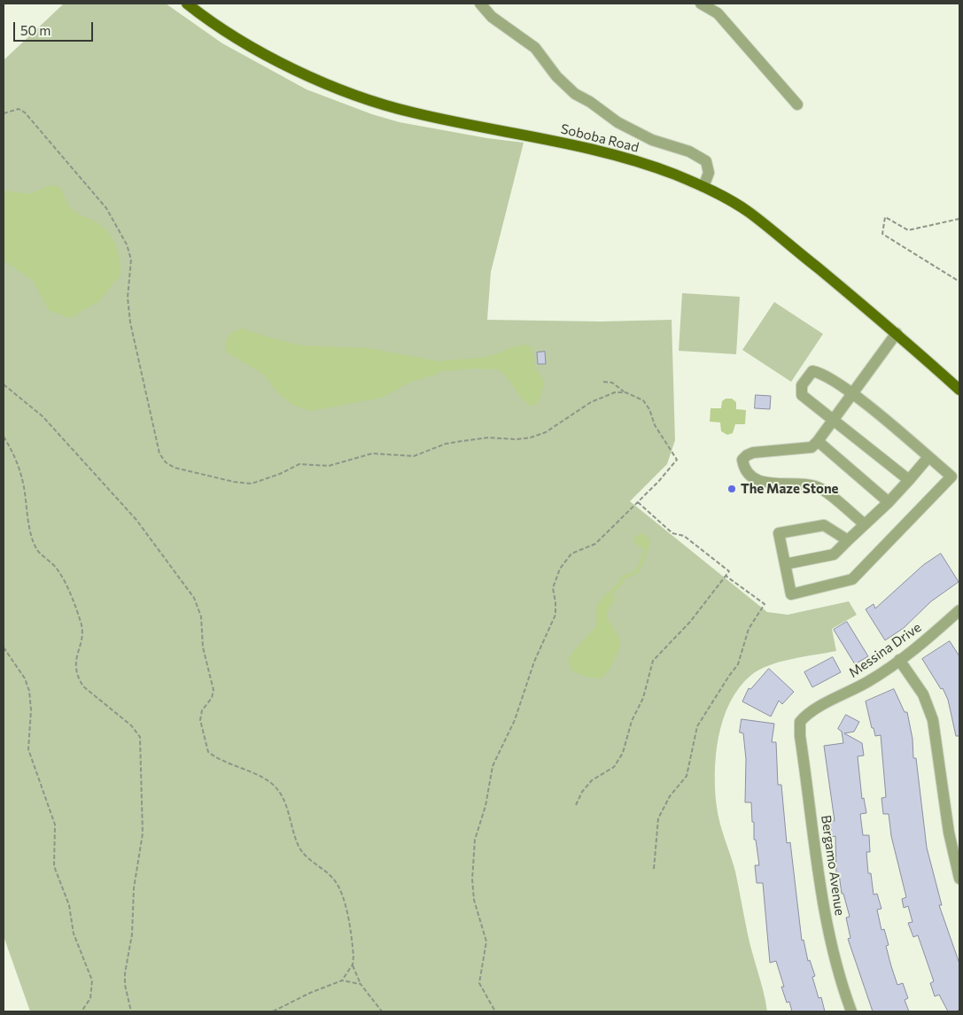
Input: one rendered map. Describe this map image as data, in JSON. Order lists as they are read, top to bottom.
{
  "streets": {
    "main road": ["Soboba Road"],
    "street": ["Messina Drive", "Bergamo Avenue"]
  },
  "crossings": [
    ["Messina Drive", "Bergamo Avenue"]
  ],
  "places": ["The Maze Stone"],
  "scale_bar": "50 m"
}
